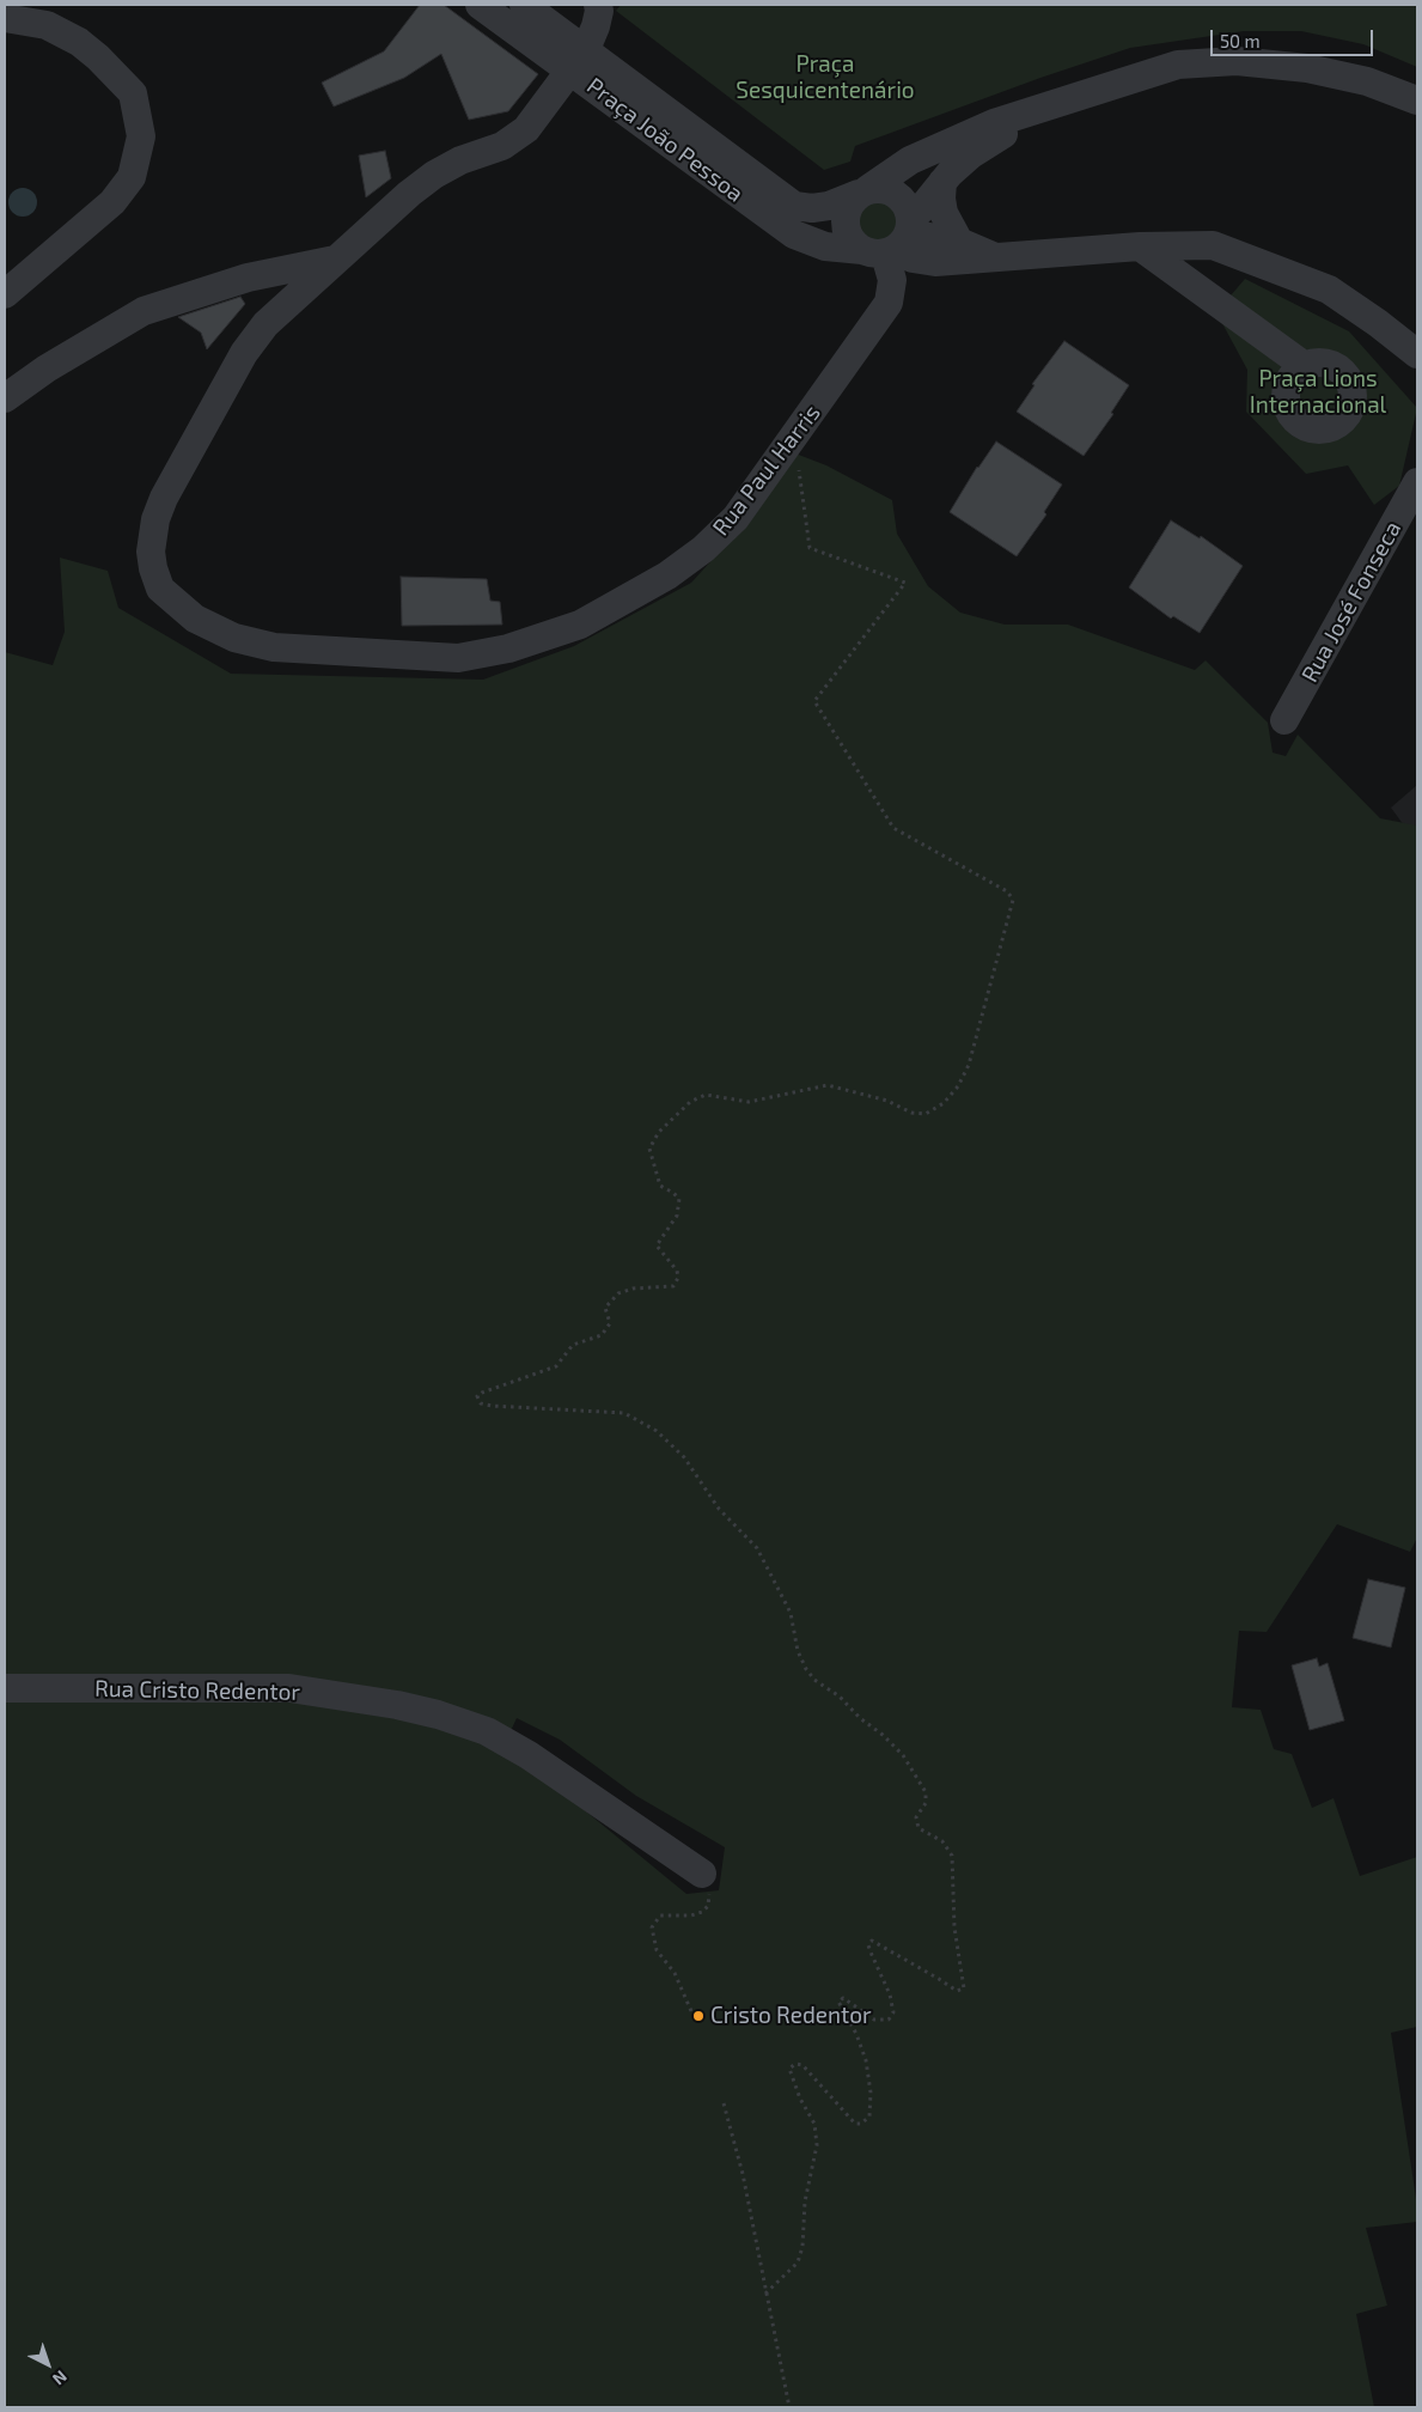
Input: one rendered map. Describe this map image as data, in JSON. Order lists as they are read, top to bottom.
{
  "streets": {
    "street": [
      "Praça João Pessoa",
      "Rua Paul Harris",
      "Rua José Fonseca",
      "Rua Cristo Redentor"
    ]
  },
  "crossings": [
    ["Praça João Pessoa", "Rua Paul Harris"]
  ],
  "parks": ["Praça Sesquicentenário", "Praça Lions Internacional"],
  "places": ["Cristo Redentor"],
  "scale_bar": "50 m",
  "north": "bottom right"
}
